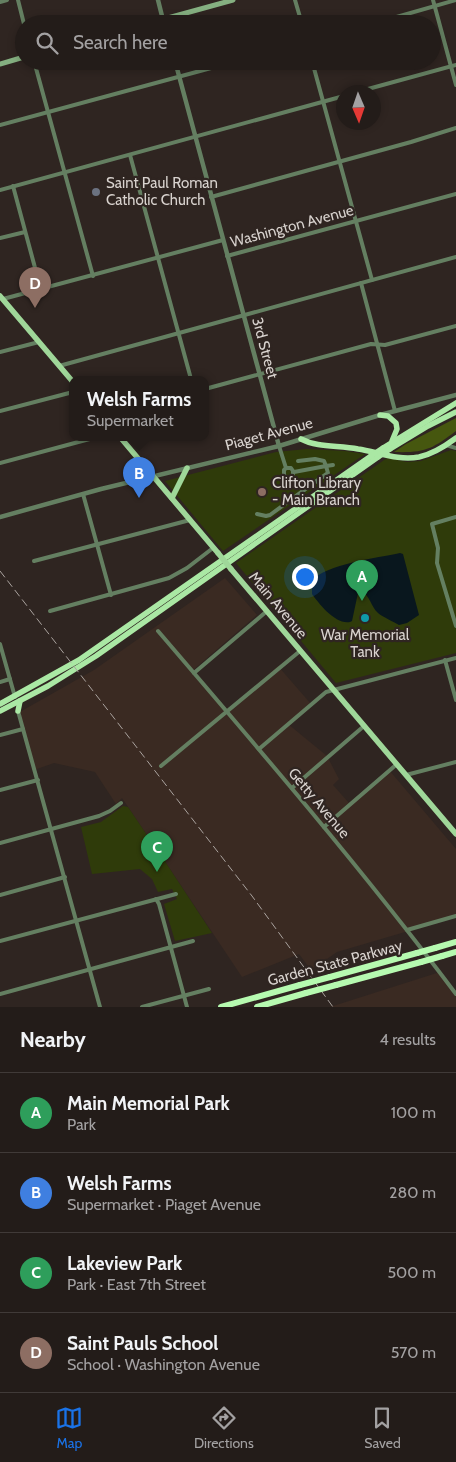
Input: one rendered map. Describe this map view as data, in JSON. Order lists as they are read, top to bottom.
{
  "streets": {
    "highway": ["Garden State Parkway"],
    "main road": ["Main Avenue"],
    "street": [
      "Washington Avenue",
      "3rd Street",
      "Piaget Avenue",
      "Getty Avenue"
    ]
  },
  "crossings": [
    ["Washington Avenue", "3rd Street"],
    ["3rd Street", "Piaget Avenue"],
    ["Piaget Avenue", "Main Avenue"]
  ],
  "places": ["Saint Paul Roman Catholic Church", "Clifton Library - Main Branch", "War Memorial Tank"],
  "north": "bottom",
  "page": {
    "search": "Search here",
    "pins": [
      "D",
      "B",
      "A",
      "C"
    ],
    "popup": ["Welsh Farms", "Supermarket"],
    "heading": ["Nearby", "4 results"],
    "list": [
      {
        "mark": "A",
        "name": "Main Memorial Park",
        "note": "Park",
        "value": "100 m"
      },
      {
        "mark": "B",
        "name": "Welsh Farms",
        "note": "Supermarket · Piaget Avenue",
        "value": "280 m"
      },
      {
        "mark": "C",
        "name": "Lakeview Park",
        "note": "Park · East 7th Street",
        "value": "500 m"
      },
      {
        "mark": "D",
        "name": "Saint Pauls School",
        "note": "School · Washington Avenue",
        "value": "570 m"
      }
    ],
    "nav": ["Map", "Directions", "Saved"]
  }
}
